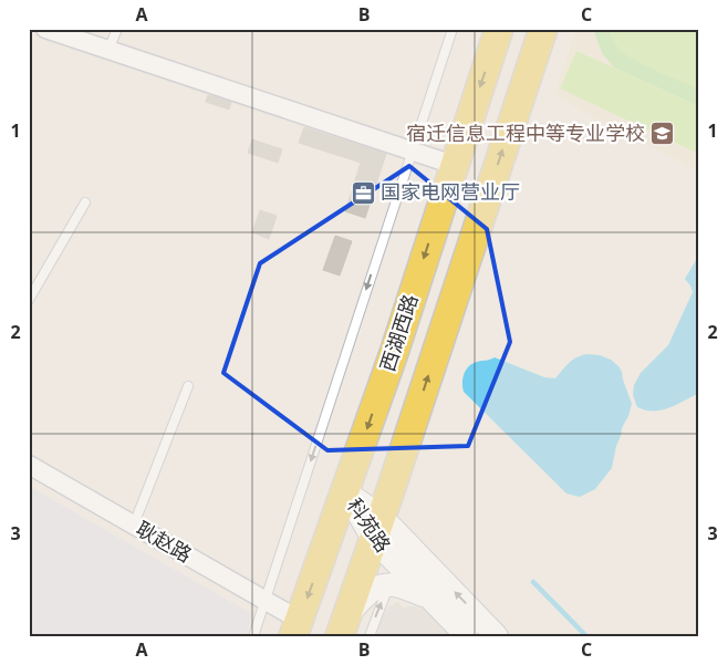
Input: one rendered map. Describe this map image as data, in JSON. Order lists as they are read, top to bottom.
{
  "streets": {
    "main road": ["西湖西路"],
    "street": ["科苑路", "耿赵路"]
  },
  "crossings": [
    ["西湖西路", "科苑路"],
    ["西湖西路", "耿赵路"]
  ],
  "places": {
    "school or university": ["宿迁信息工程中等专业学校"],
    "office": ["国家电网营业厅"]
  },
  "grid": {
    "columns": ["A", "B", "C"],
    "rows": ["1", "2", "3"]
  }
}
